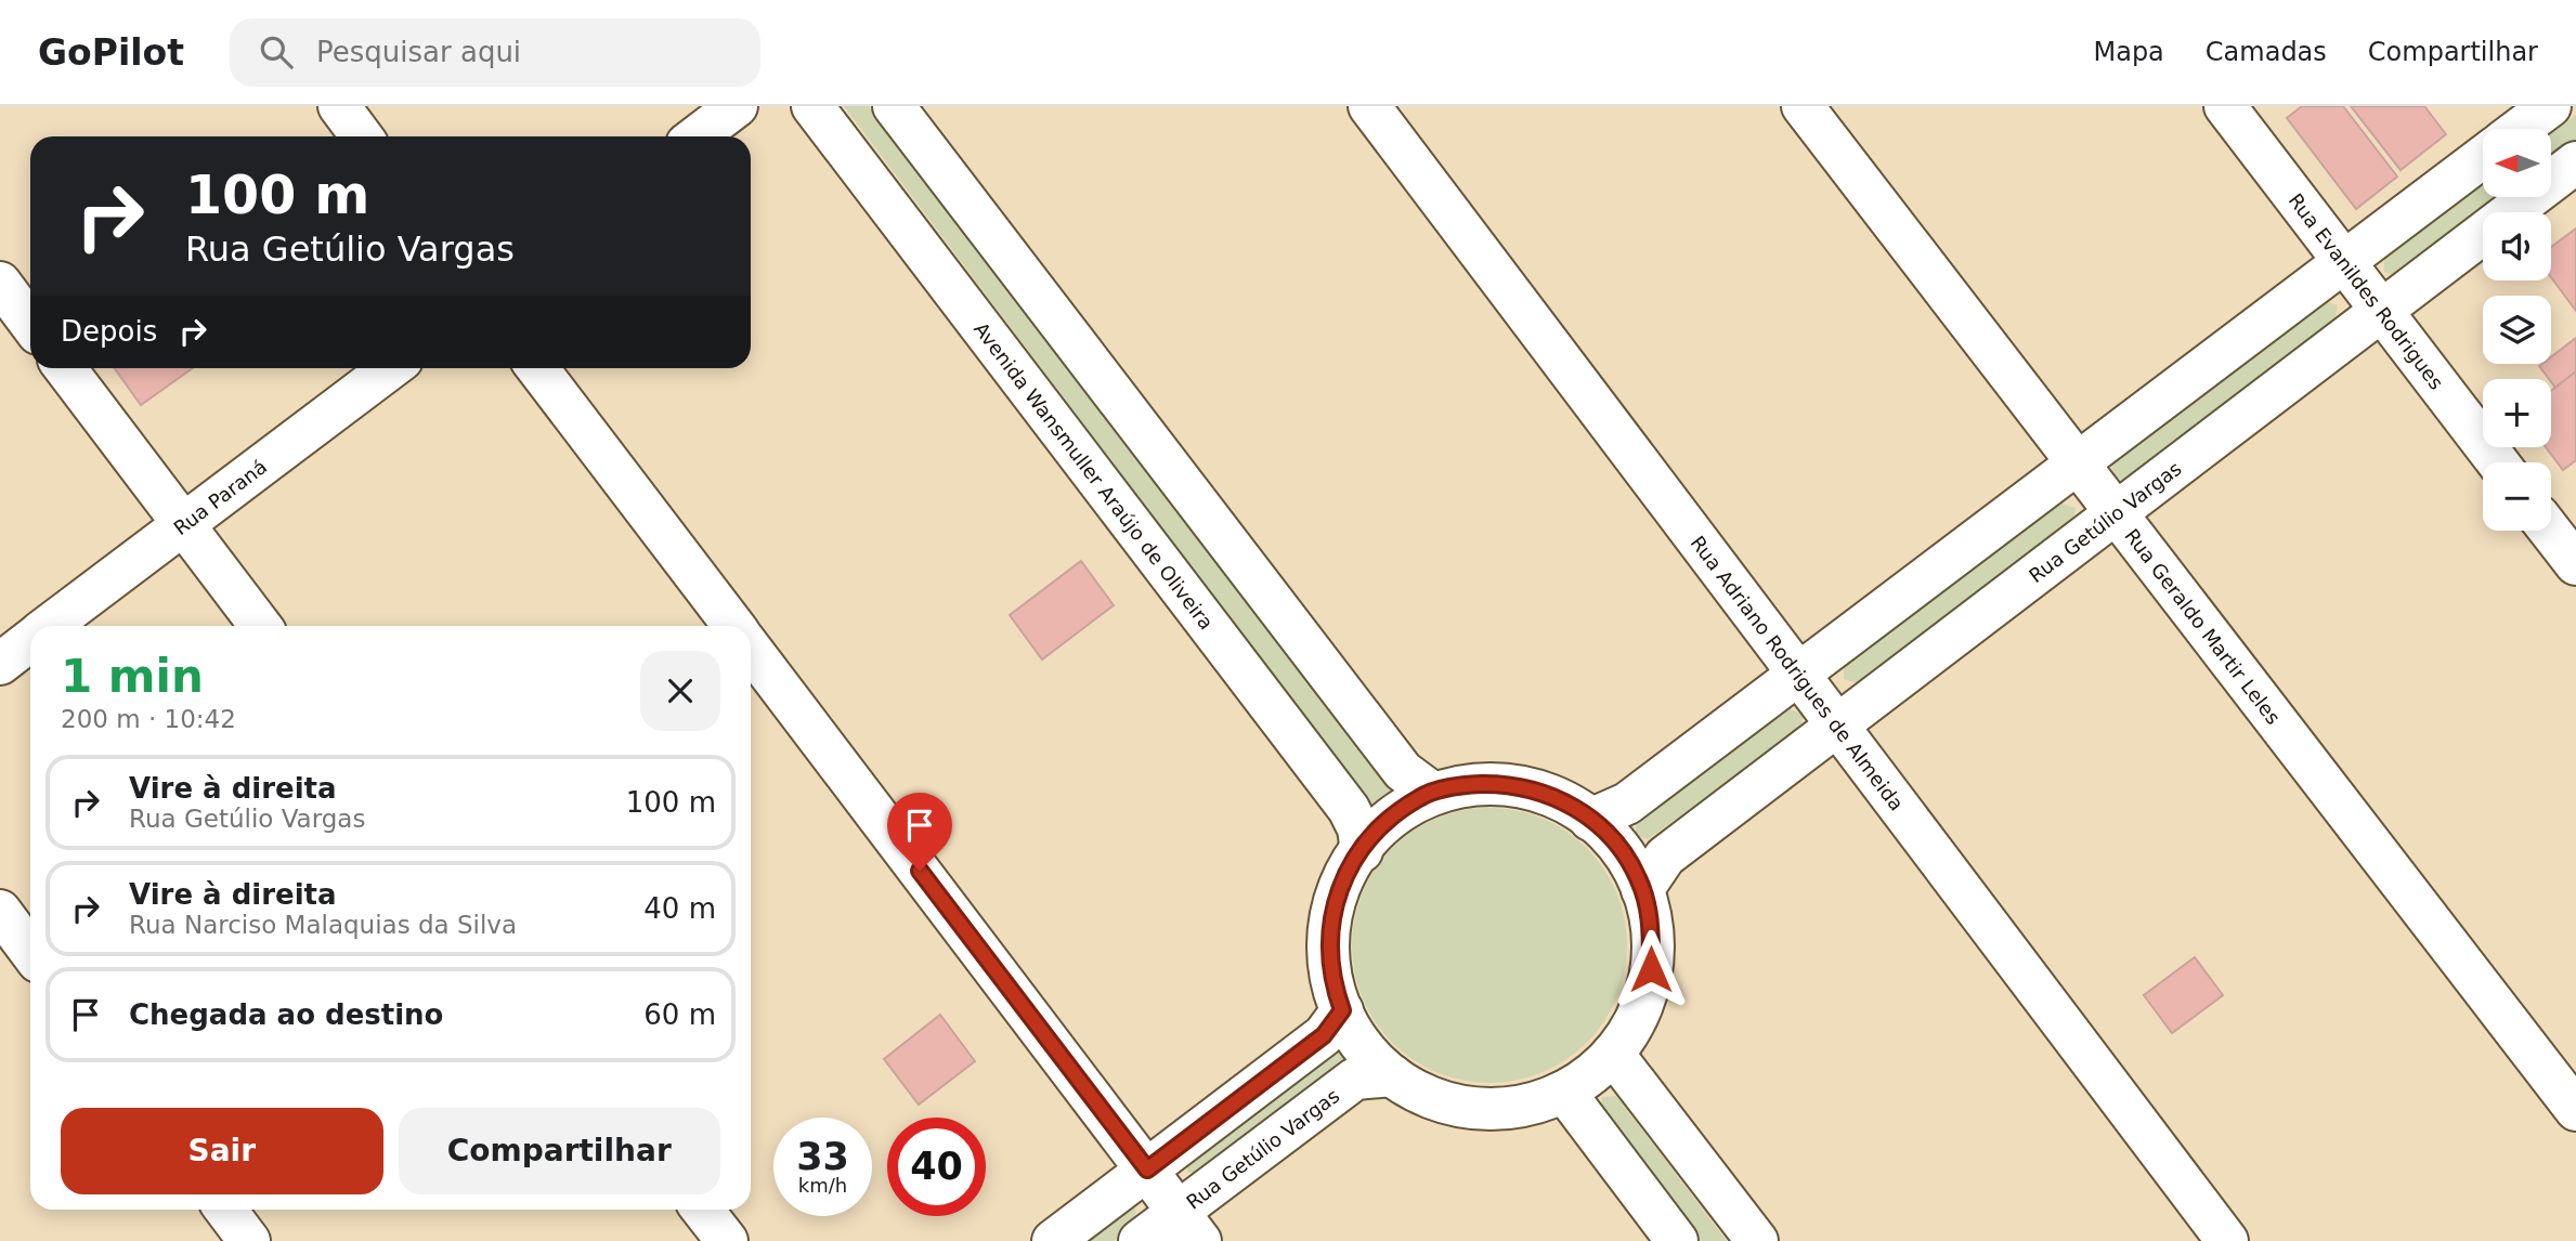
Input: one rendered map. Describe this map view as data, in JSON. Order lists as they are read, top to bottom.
{
  "streets": {
    "street": [
      "Rua Evanildes Rodrigues",
      "Avenida Wansmuller Araújo de Oliveira",
      "Rua Paraná",
      "Rua Getúlio Vargas",
      "Rua Geraldo Martir Leles",
      "Rua Adriano Rodrigues de Almeida"
    ]
  },
  "crossings": [
    ["Rua Evanildes Rodrigues", "Rua Getúlio Vargas"],
    ["Rua Getúlio Vargas", "Rua Geraldo Martir Leles"],
    ["Rua Getúlio Vargas", "Rua Adriano Rodrigues de Almeida"]
  ],
  "north": "left",
  "page": {
    "header": "GoPilot",
    "search": "Pesquisar aqui",
    "nav": ["Mapa", "Camadas", "Compartilhar"],
    "map_buttons": ["+", "−"],
    "turn": ["100 m", "Rua Getúlio Vargas"],
    "then": "Depois",
    "heading": ["1 min", "200 m · 10:42"],
    "list": [
      {
        "name": "Vire à direita",
        "note": "Rua Getúlio Vargas",
        "value": "100 m"
      },
      {
        "name": "Vire à direita",
        "note": "Rua Narciso Malaquias da Silva",
        "value": "40 m"
      },
      {
        "name": "Chegada ao destino",
        "value": "60 m"
      }
    ],
    "buttons": ["Sair", "Compartilhar"],
    "speed": "33 km/h",
    "limit": "40"
  }
}
